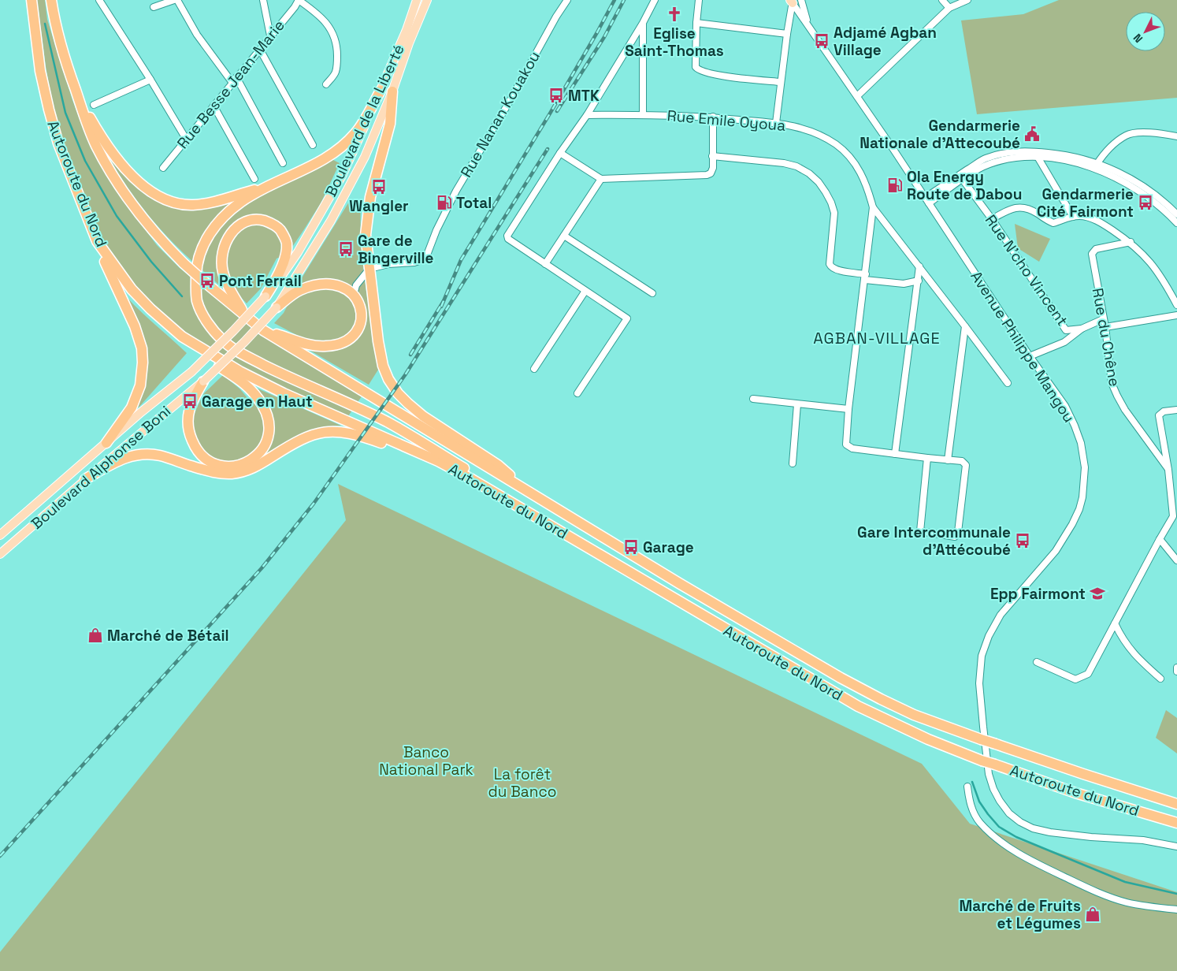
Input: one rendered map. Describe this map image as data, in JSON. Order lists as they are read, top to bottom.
{
  "streets": {
    "highway": ["Autoroute du Nord"],
    "main road": ["Boulevard de la Liberté", "Boulevard Alphonse Boni"],
    "street": [
      "Rue Besse Jean-Marie",
      "Rue Nanan Kouakou",
      "Rue Emile Oyoua",
      "Rue N'cho Vincent",
      "Rue du Chêne",
      "Avenue Philippe Mangou"
    ]
  },
  "crossings": [
    ["Boulevard de la Liberté", "Boulevard Alphonse Boni"]
  ],
  "districts": ["AGBAN-VILLAGE"],
  "parks": ["Banco National Park", "La forêt du Banco"],
  "places": {
    "church": ["Eglise Saint-Thomas"],
    "bus stop": [
      "Adjamé Agban Village",
      "MTK",
      "Wangler",
      "Gendarmerie Cité Fairmont",
      "Gare de Bingerville",
      "Pont Ferrail",
      "Garage en Haut",
      "Gare Intercommunale d'Attécoubé",
      "Garage"
    ],
    "public building": ["Gendarmerie Nationale d'Attecoubé"],
    "fuel station": ["Ola Energy Route de Dabou", "Total"],
    "school or university": ["Epp Fairmont"],
    "shop": ["Marché de Bétail", "Marché de Fruits et Légumes"]
  },
  "north": "bottom left"
}
